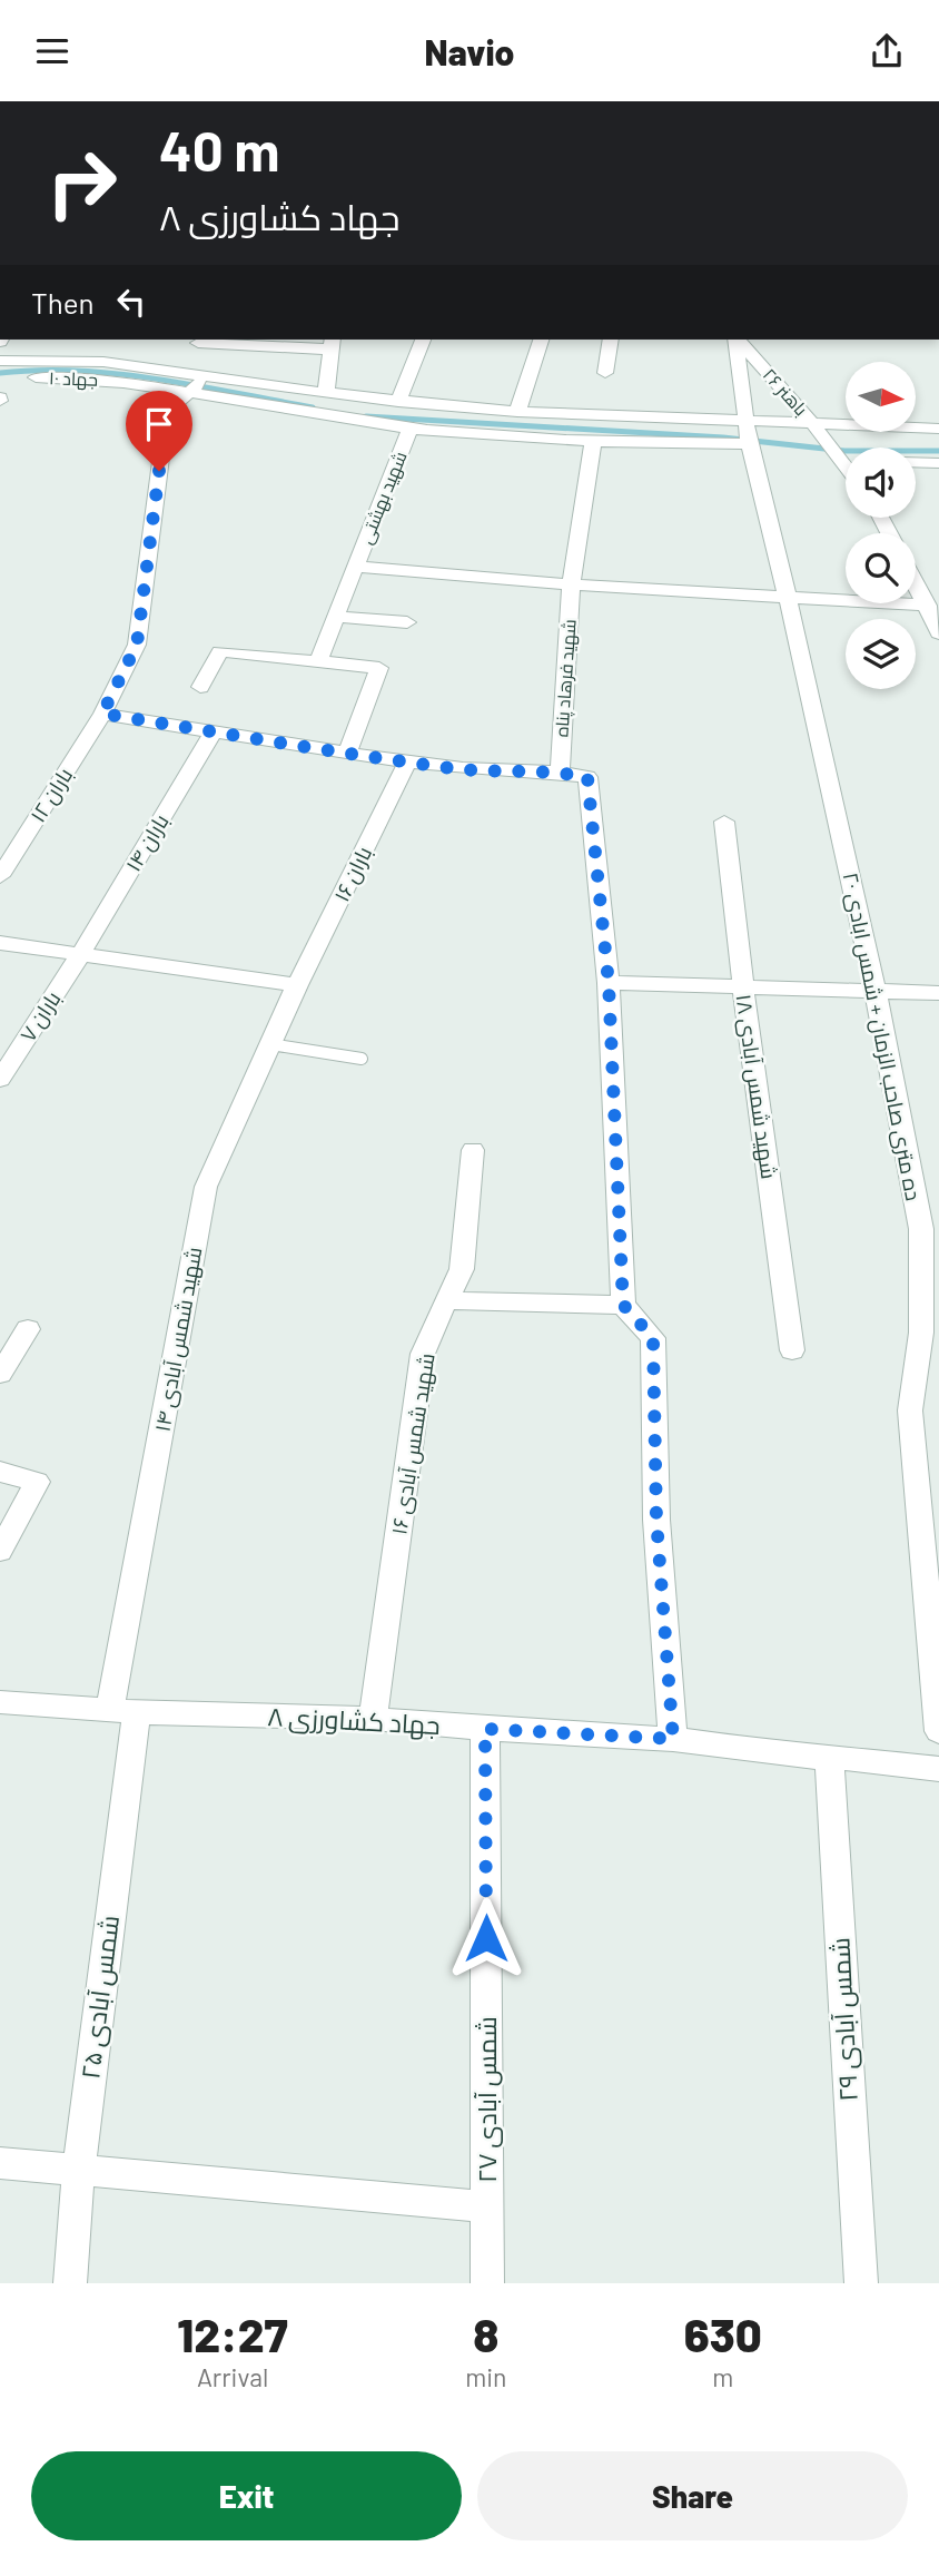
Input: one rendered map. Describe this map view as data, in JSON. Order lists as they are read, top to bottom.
{
  "streets": {
    "street": [
      "جهاد ۱۰",
      "باهنر ۲۶",
      "شهید بهشتی",
      "شهید فرهاد پناه",
      "باران ۱۲",
      "باران ۱۴",
      "باران ۱۶",
      "باران ۷",
      "ده متری صاحب الزمان + شمس ابادی ۲۰",
      "شهید شمس آبادی ۱۸",
      "شهید شمس آبادی ۱۴",
      "شهید شمس آبادی ۱۶",
      "جهاد کشاورزی ۸",
      "شمس آبادی ۲۵",
      "شمس آبادی ۲۹",
      "شمس آبادی ۲۷"
    ]
  },
  "crossings": [
    ["جهاد ۱۰", "شهید بهشتی"],
    ["جهاد ۱۰", "شهید فرهاد پناه"],
    ["جهاد ۱۰", "باران ۱۲"],
    ["جهاد ۱۰", "ده متری صاحب الزمان + شمس ابادی ۲۰"],
    ["باران ۱۴", "باران ۷"],
    ["باران ۱۶", "شهید شمس آبادی ۱۴"],
    ["شهید شمس آبادی ۱۴", "جهاد کشاورزی ۸"],
    ["شهید شمس آبادی ۱۴", "شمس آبادی ۲۵"],
    ["شهید شمس آبادی ۱۶", "جهاد کشاورزی ۸"],
    ["جهاد کشاورزی ۸", "شمس آبادی ۲۵"],
    ["جهاد کشاورزی ۸", "شمس آبادی ۲۹"],
    ["جهاد کشاورزی ۸", "شمس آبادی ۲۷"]
  ],
  "north": "right",
  "page": {
    "header": "Navio",
    "turn": ["40 m", "جهاد کشاورزی ۸"],
    "then": "Then",
    "eta": [
      "12:27",
      "Arrival",
      "8",
      "min",
      "630",
      "m"
    ],
    "buttons": ["Exit", "Share"]
  }
}
